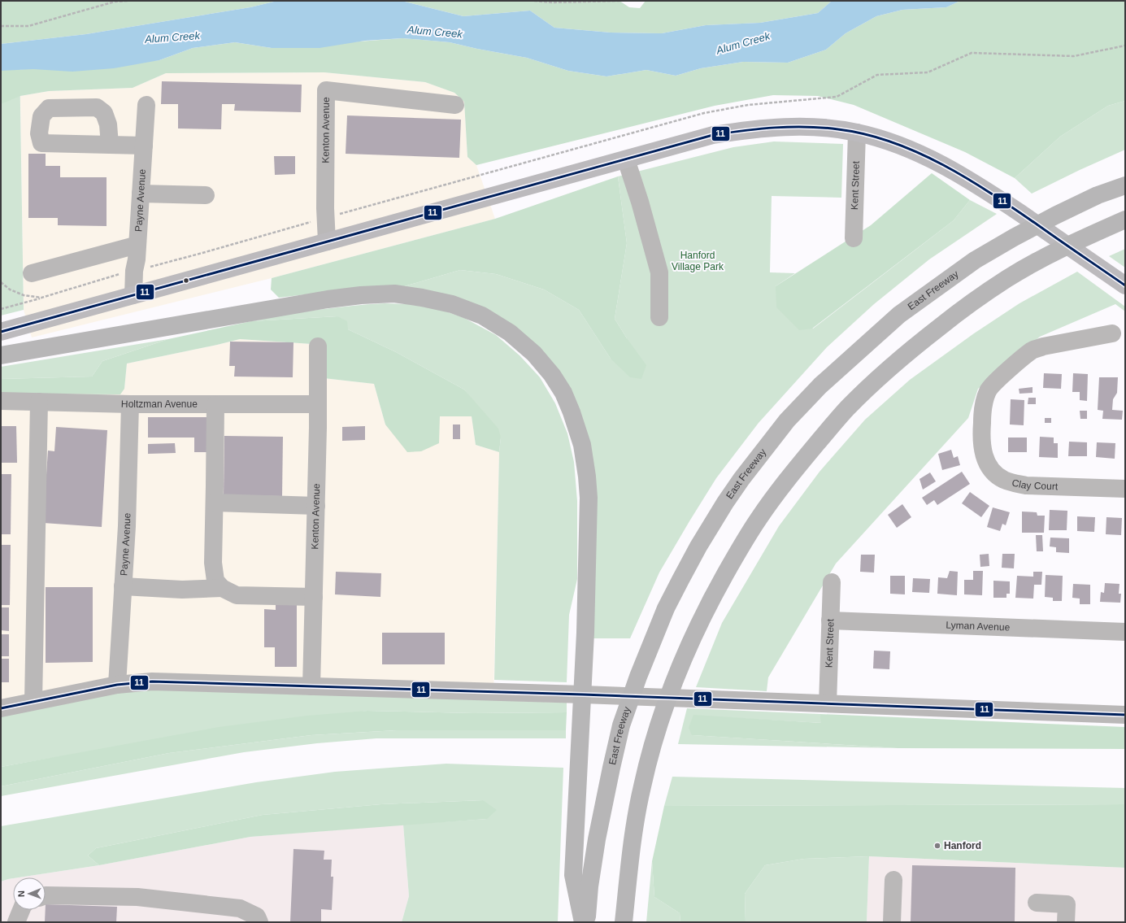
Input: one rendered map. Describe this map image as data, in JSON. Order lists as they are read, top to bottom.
{
  "streets": {
    "highway": ["East Freeway"],
    "street": [
      "Kenton Avenue",
      "Kent Street",
      "Payne Avenue",
      "Holtzman Avenue",
      "Clay Court",
      "Lyman Avenue"
    ]
  },
  "crossings": [
    ["Kenton Avenue", "Holtzman Avenue"],
    ["Kent Street", "Lyman Avenue"],
    ["Payne Avenue", "Holtzman Avenue"]
  ],
  "water": ["Alum Creek"],
  "parks": ["Hanford Village Park"],
  "places": ["Hanford"],
  "lines": ["transit line 11"],
  "north": "left"
}
